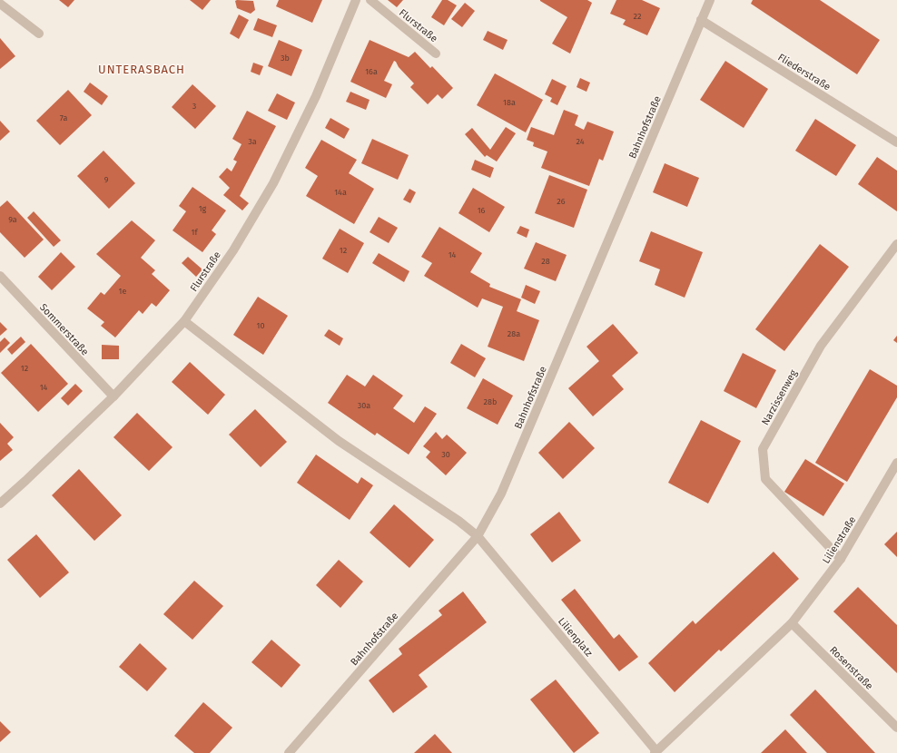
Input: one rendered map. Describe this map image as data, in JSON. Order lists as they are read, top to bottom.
{
  "streets": {
    "street": [
      "Flurstraße",
      "Fliederstraße",
      "Bahnhofstraße",
      "Sommerstraße",
      "Narzissenweg",
      "Lilienstraße",
      "Lilienplatz",
      "Rosenstraße"
    ]
  },
  "crossings": [
    ["Flurstraße", "Sommerstraße"],
    ["Flurstraße", "Lilienplatz"],
    ["Fliederstraße", "Bahnhofstraße"],
    ["Bahnhofstraße", "Lilienplatz"],
    ["Narzissenweg", "Lilienstraße"],
    ["Lilienstraße", "Lilienplatz"],
    ["Lilienstraße", "Rosenstraße"],
    ["Lilienplatz", "Rosenstraße"]
  ],
  "districts": ["UNTERASBACH"],
  "house_numbers": [
    "22",
    "3b",
    "16a",
    "18a",
    "3",
    "7a",
    "3a",
    "24",
    "9",
    "14a",
    "26",
    "1g",
    "16",
    "9a",
    "1f",
    "12",
    "14",
    "28",
    "1e",
    "10",
    "28a",
    "12",
    "14",
    "28b",
    "30a",
    "30"
  ]
}
